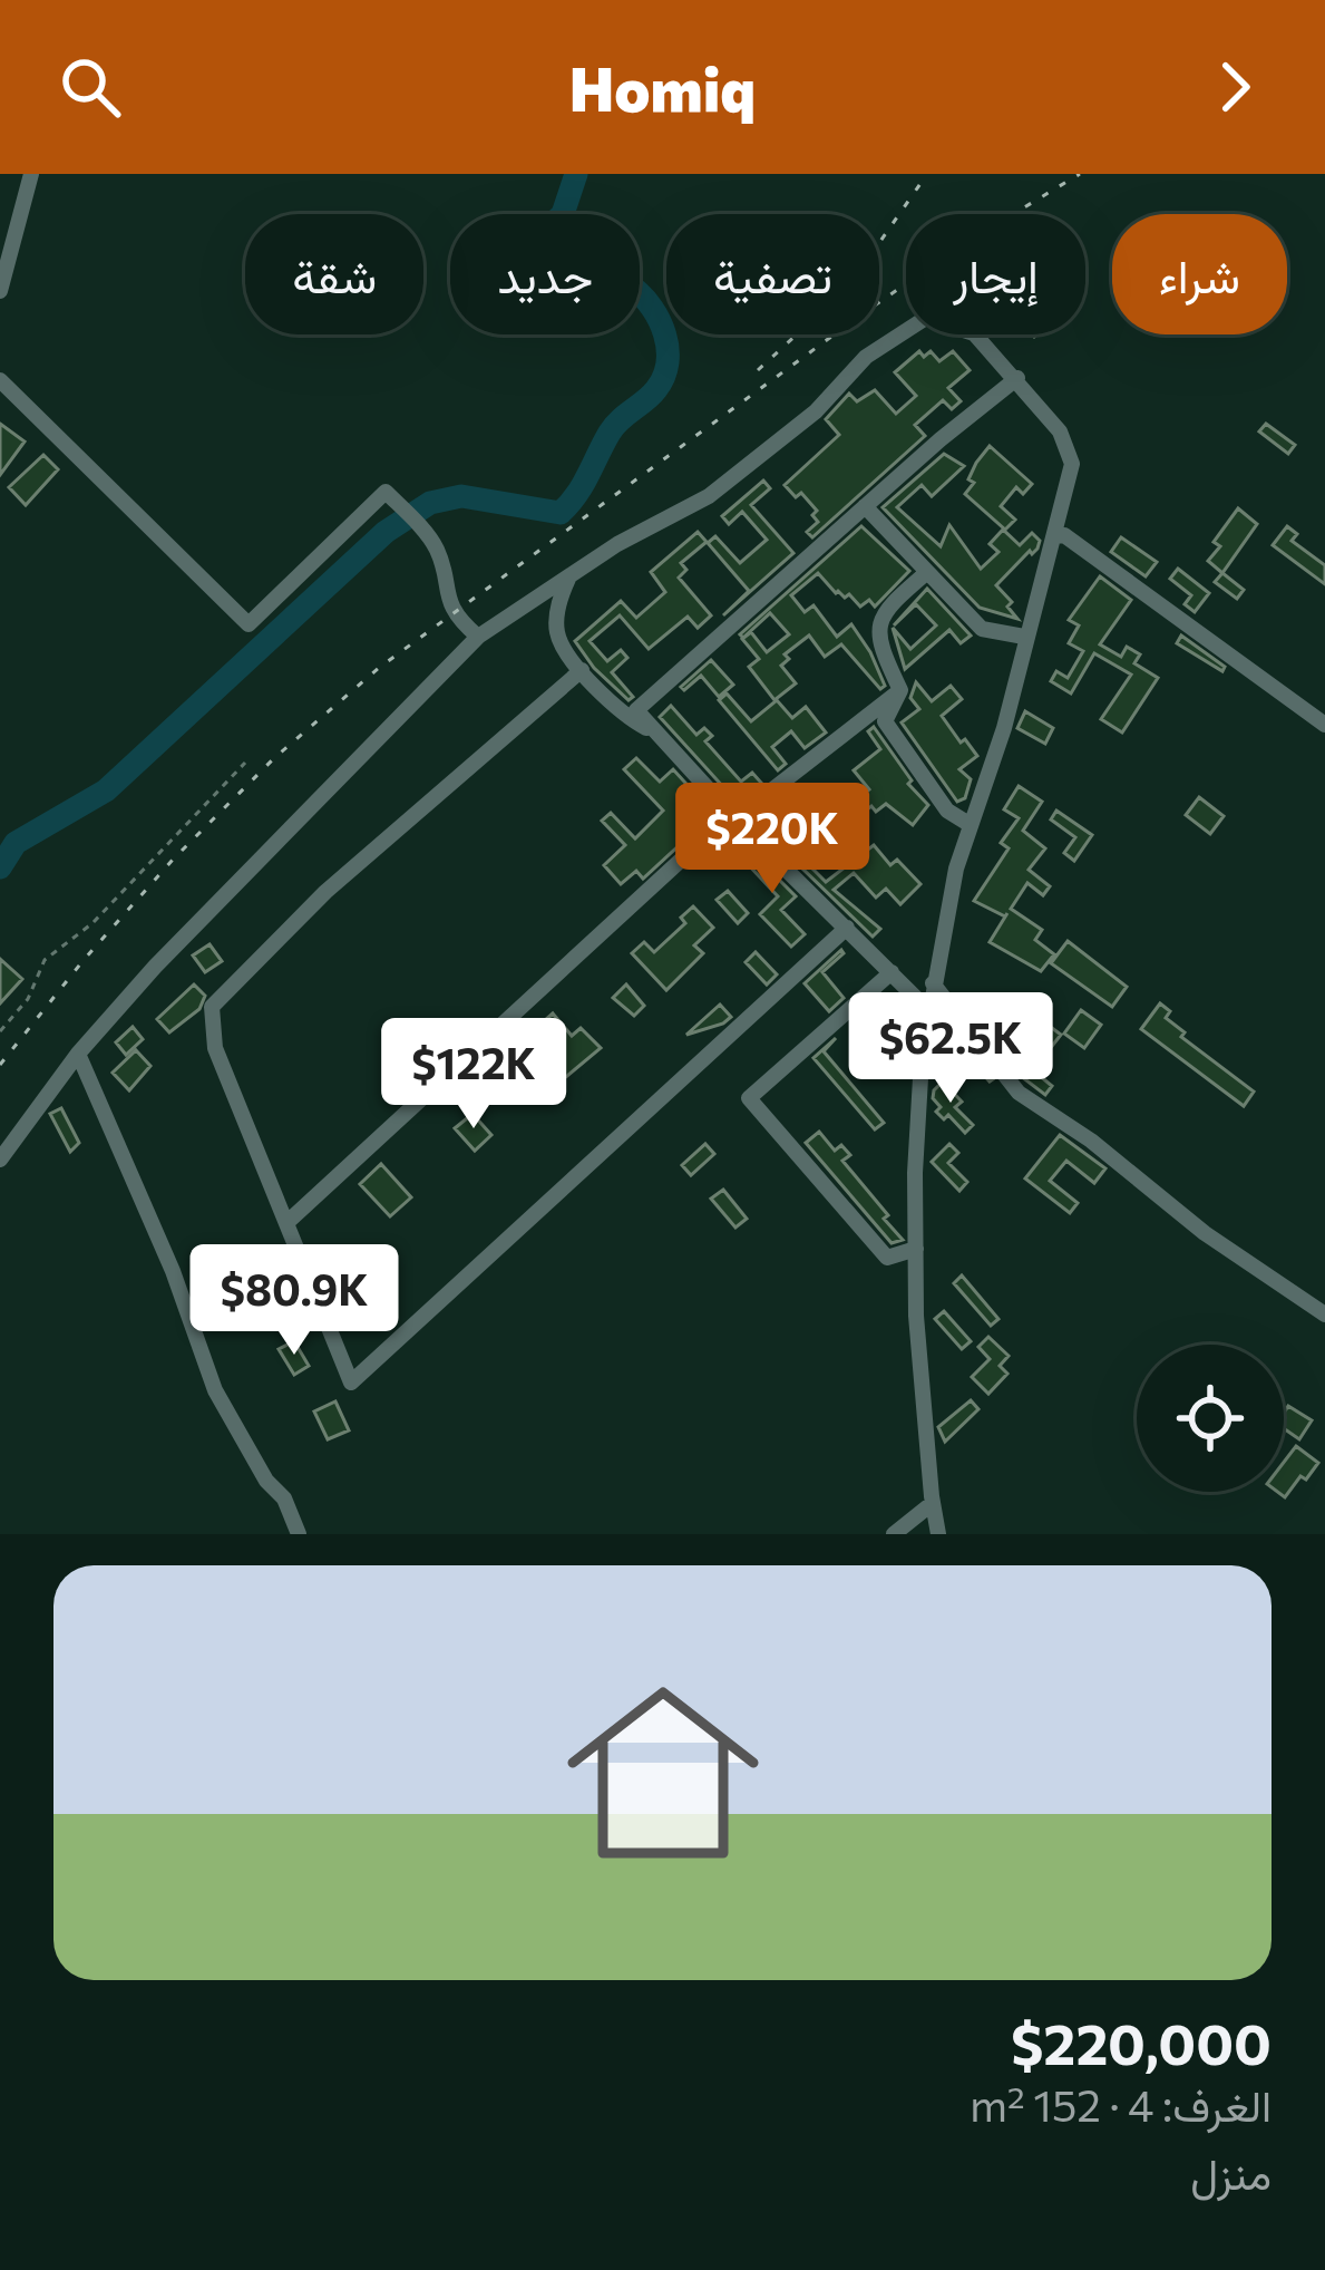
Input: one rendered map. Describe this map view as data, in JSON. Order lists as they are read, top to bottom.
{
  "page": {
    "header": "Homiq",
    "chip": [
      "شراء",
      "إيجار",
      "تصفية",
      "جديد",
      "شقة"
    ],
    "price": [
      "$220K",
      "$62.5K",
      "$122K",
      "$80.9K"
    ],
    "list": [
      {
        "name": "$220,000",
        "note": "الغرف: 4 · 152 m² · منزل"
      }
    ]
  }
}
